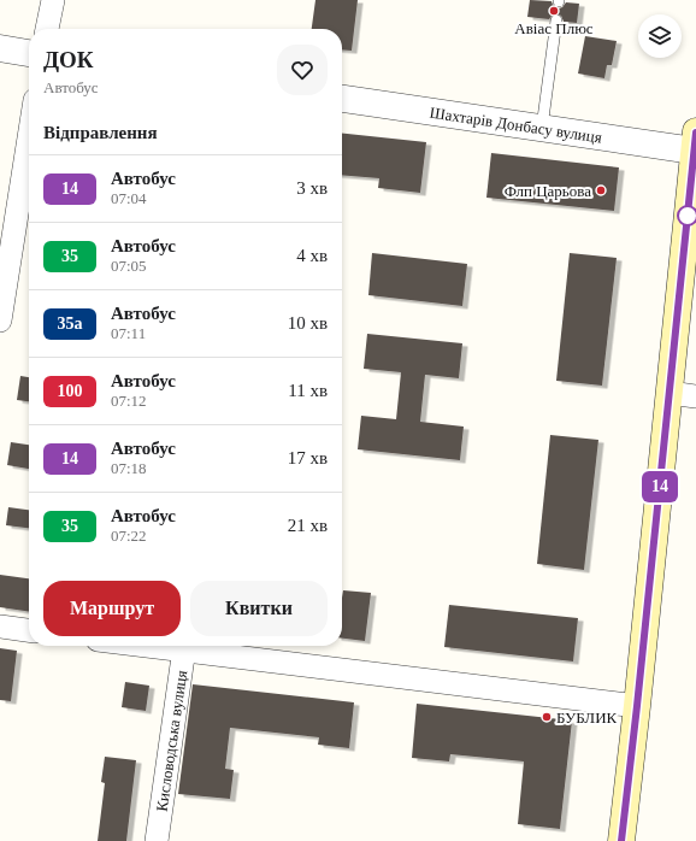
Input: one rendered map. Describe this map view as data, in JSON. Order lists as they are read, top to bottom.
{
  "streets": {
    "street": ["Шахтарів Донбасу вулиця", "Кисловодська вулиця"]
  },
  "places": ["Авіас Плюс", "Флп Царьова", "БУБЛИК"],
  "lines": ["bus line 14"],
  "page": {
    "on_map": "14",
    "heading": [
      ["ДОК", "Автобус"],
      "Відправлення"
    ],
    "list": [
      {
        "mark": "14",
        "name": "Автобус",
        "note": "07:04",
        "value": "3 хв"
      },
      {
        "mark": "35",
        "name": "Автобус",
        "note": "07:05",
        "value": "4 хв"
      },
      {
        "mark": "35а",
        "name": "Автобус",
        "note": "07:11",
        "value": "10 хв"
      },
      {
        "mark": "100",
        "name": "Автобус",
        "note": "07:12",
        "value": "11 хв"
      },
      {
        "mark": "14",
        "name": "Автобус",
        "note": "07:18",
        "value": "17 хв"
      },
      {
        "mark": "35",
        "name": "Автобус",
        "note": "07:22",
        "value": "21 хв"
      }
    ],
    "buttons": ["Маршрут", "Квитки"]
  }
}
